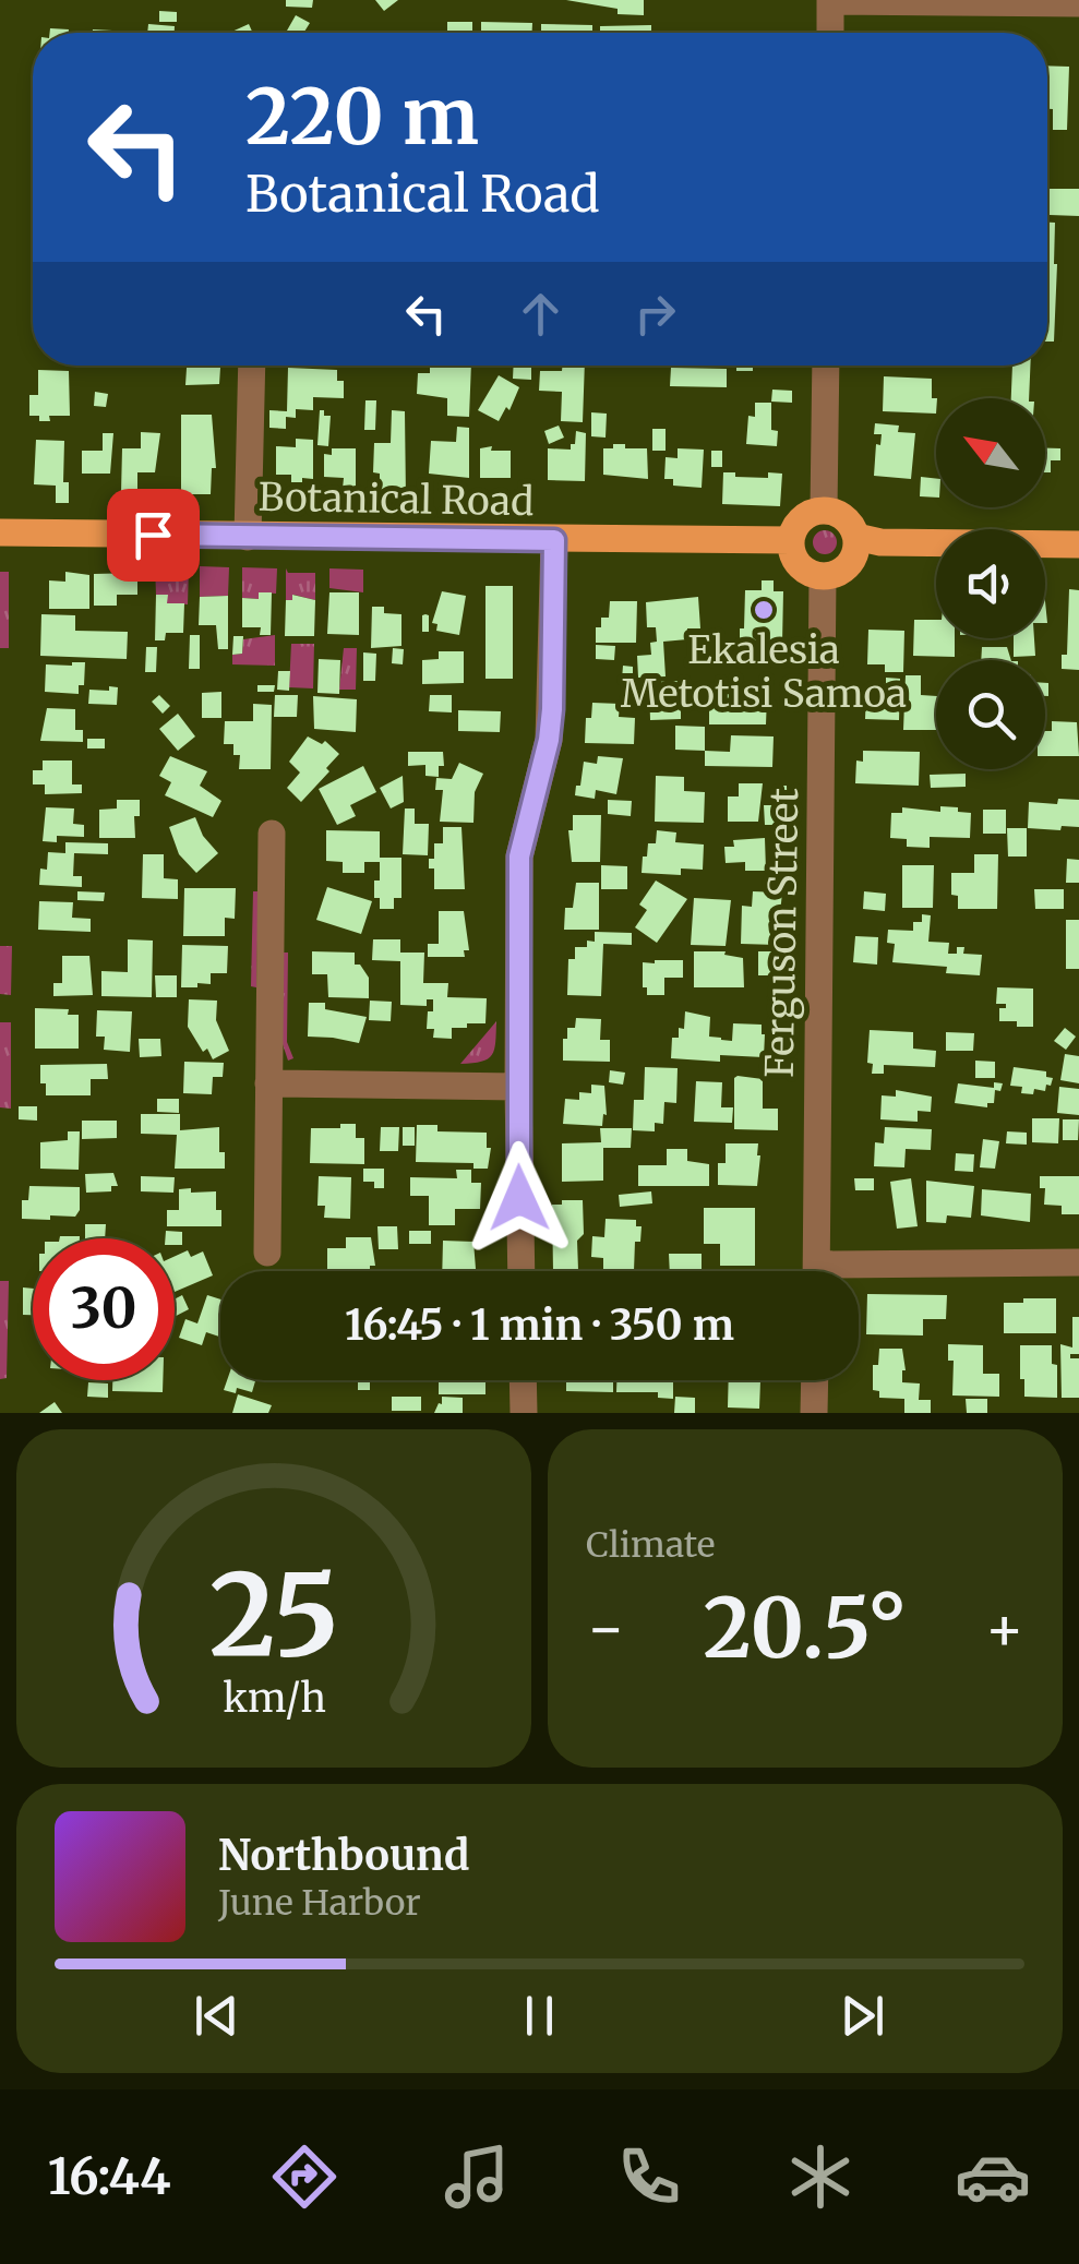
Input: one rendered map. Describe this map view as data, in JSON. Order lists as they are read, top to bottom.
{
  "streets": {
    "main road": ["Botanical Road"],
    "street": ["Ferguson Street"]
  },
  "crossings": [
    ["Botanical Road", "Ferguson Street"]
  ],
  "places": ["Ekalesia Metotisi Samoa"],
  "north": "top left",
  "page": {
    "turn": ["220 m", "Botanical Road"],
    "limit": "30",
    "trip": "16:45 · 1 min · 350 m",
    "tile": "Climate",
    "heat": ["−", "20.5°", "+"],
    "song": ["Northbound", "June Harbor"],
    "tabs": "16:44",
    "gauge": ["25", "km/h"]
  }
}
